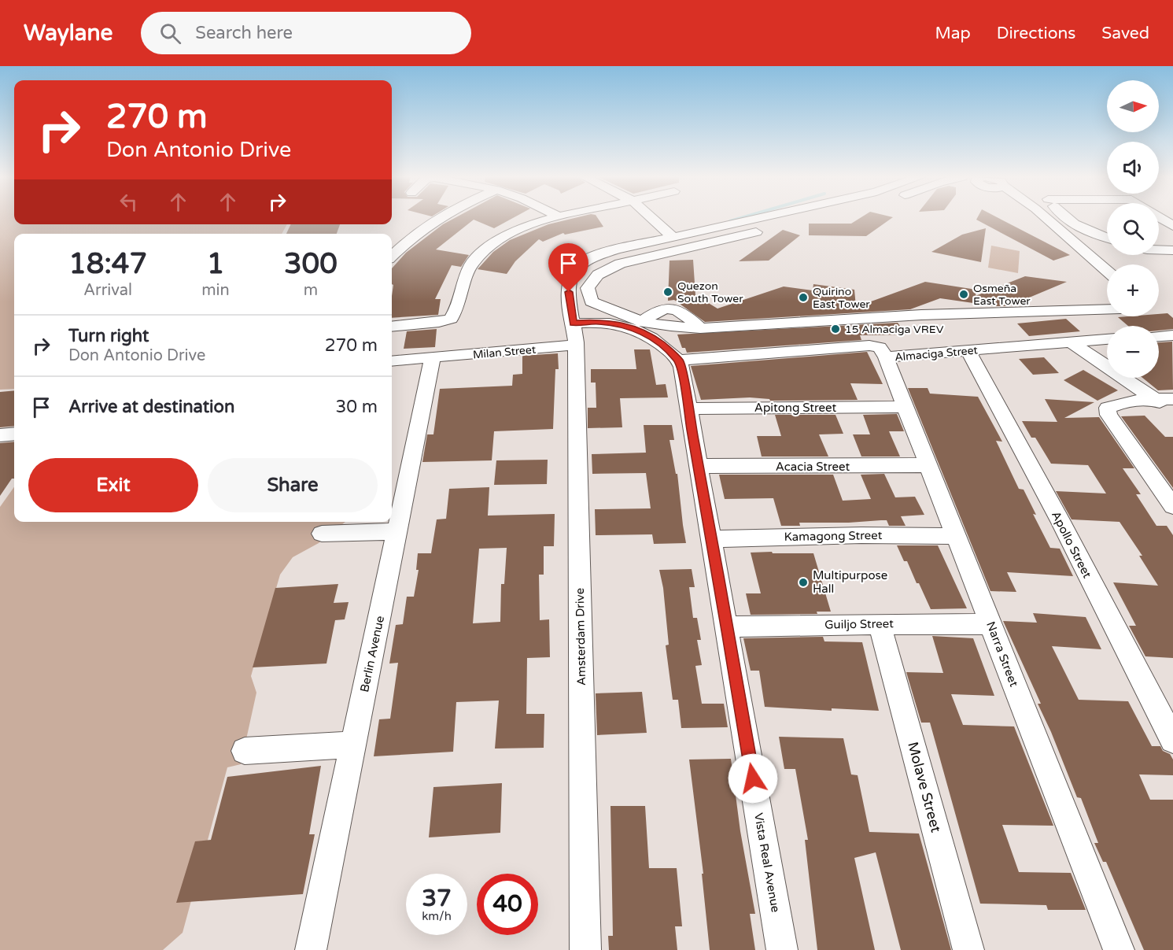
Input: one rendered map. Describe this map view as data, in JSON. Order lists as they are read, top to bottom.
{
  "streets": {
    "street": [
      "Milan Street",
      "Almaciga Street",
      "Apitong Street",
      "Acacia Street",
      "Kamagong Street",
      "Apollo Street",
      "Guiljo Street",
      "Amsterdam Drive",
      "Berlin Avenue",
      "Narra Street",
      "Molave Street",
      "Vista Real Avenue"
    ]
  },
  "crossings": [
    ["Milan Street", "Amsterdam Drive"],
    ["Milan Street", "Berlin Avenue"],
    ["Almaciga Street", "Apollo Street"],
    ["Almaciga Street", "Narra Street"],
    ["Almaciga Street", "Vista Real Avenue"],
    ["Apitong Street", "Narra Street"],
    ["Apitong Street", "Vista Real Avenue"],
    ["Acacia Street", "Narra Street"],
    ["Acacia Street", "Vista Real Avenue"],
    ["Kamagong Street", "Narra Street"],
    ["Kamagong Street", "Vista Real Avenue"],
    ["Guiljo Street", "Narra Street"],
    ["Guiljo Street", "Molave Street"],
    ["Guiljo Street", "Vista Real Avenue"]
  ],
  "places": [
    "Quezon South Tower",
    "Osmeña East Tower",
    "Quirino East Tower",
    "15 Almaciga VREV",
    "Multipurpose Hall"
  ],
  "north": "right",
  "page": {
    "header": "Waylane",
    "search": "Search here",
    "nav": ["Map", "Directions", "Saved"],
    "map_buttons": ["+", "−"],
    "turn": ["270 m", "Don Antonio Drive"],
    "eta": [
      "18:47",
      "Arrival",
      "1",
      "min",
      "300",
      "m"
    ],
    "list": [
      {
        "name": "Turn right",
        "note": "Don Antonio Drive",
        "value": "270 m"
      },
      {
        "name": "Arrive at destination",
        "value": "30 m"
      }
    ],
    "buttons": ["Exit", "Share"],
    "speed": "37 km/h",
    "limit": "40"
  }
}
